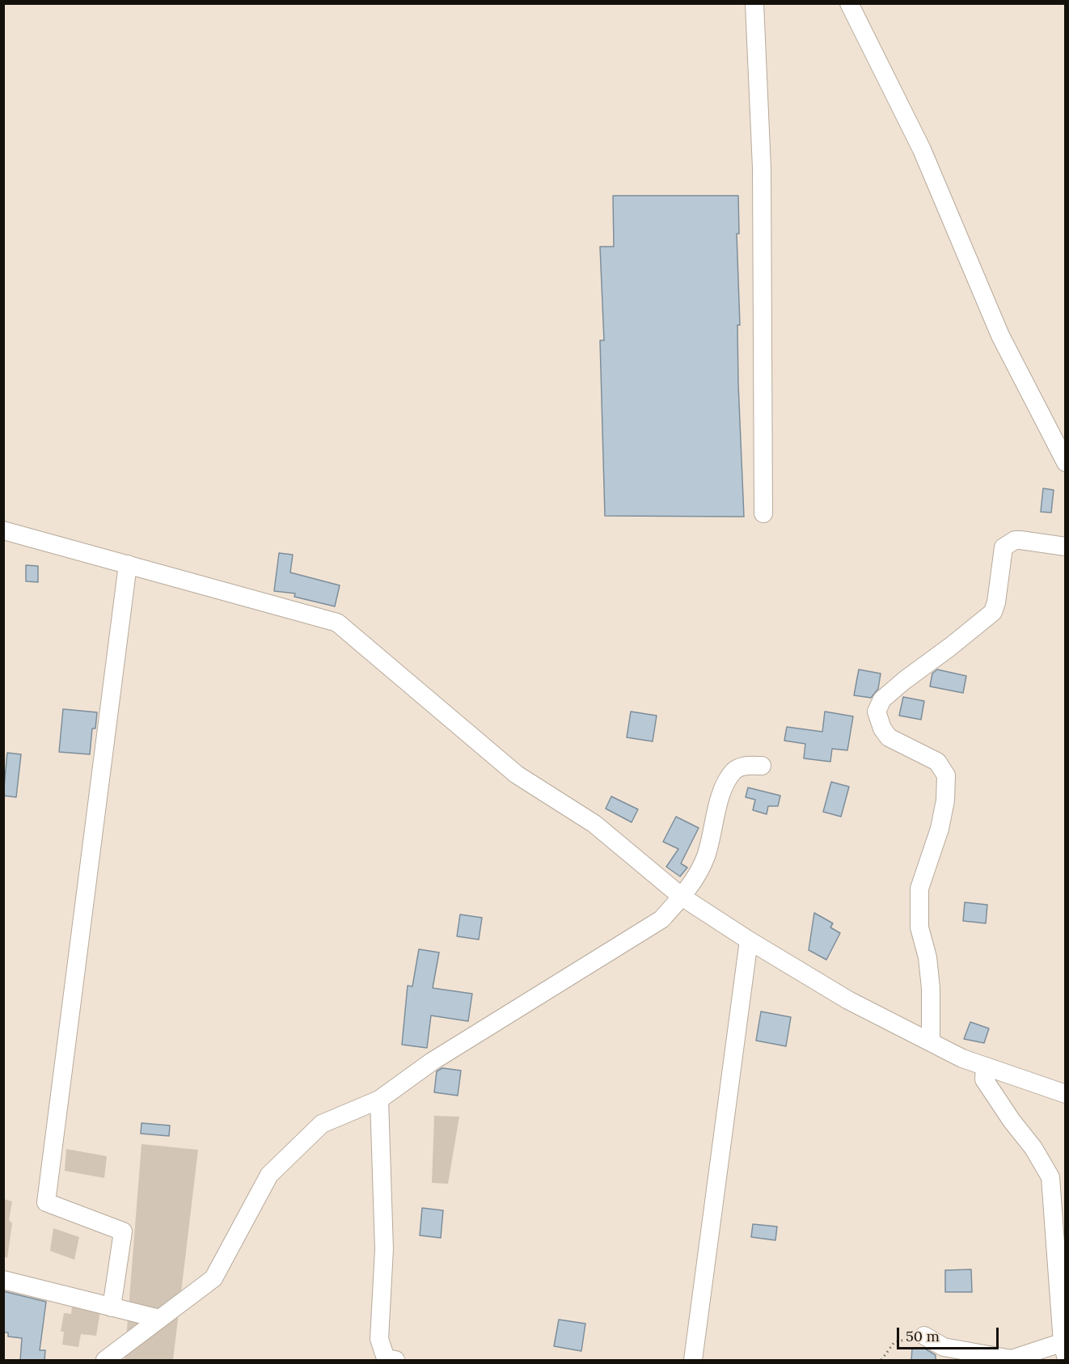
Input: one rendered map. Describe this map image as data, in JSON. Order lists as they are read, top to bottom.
{
  "scale_bar": "50 m"
}
